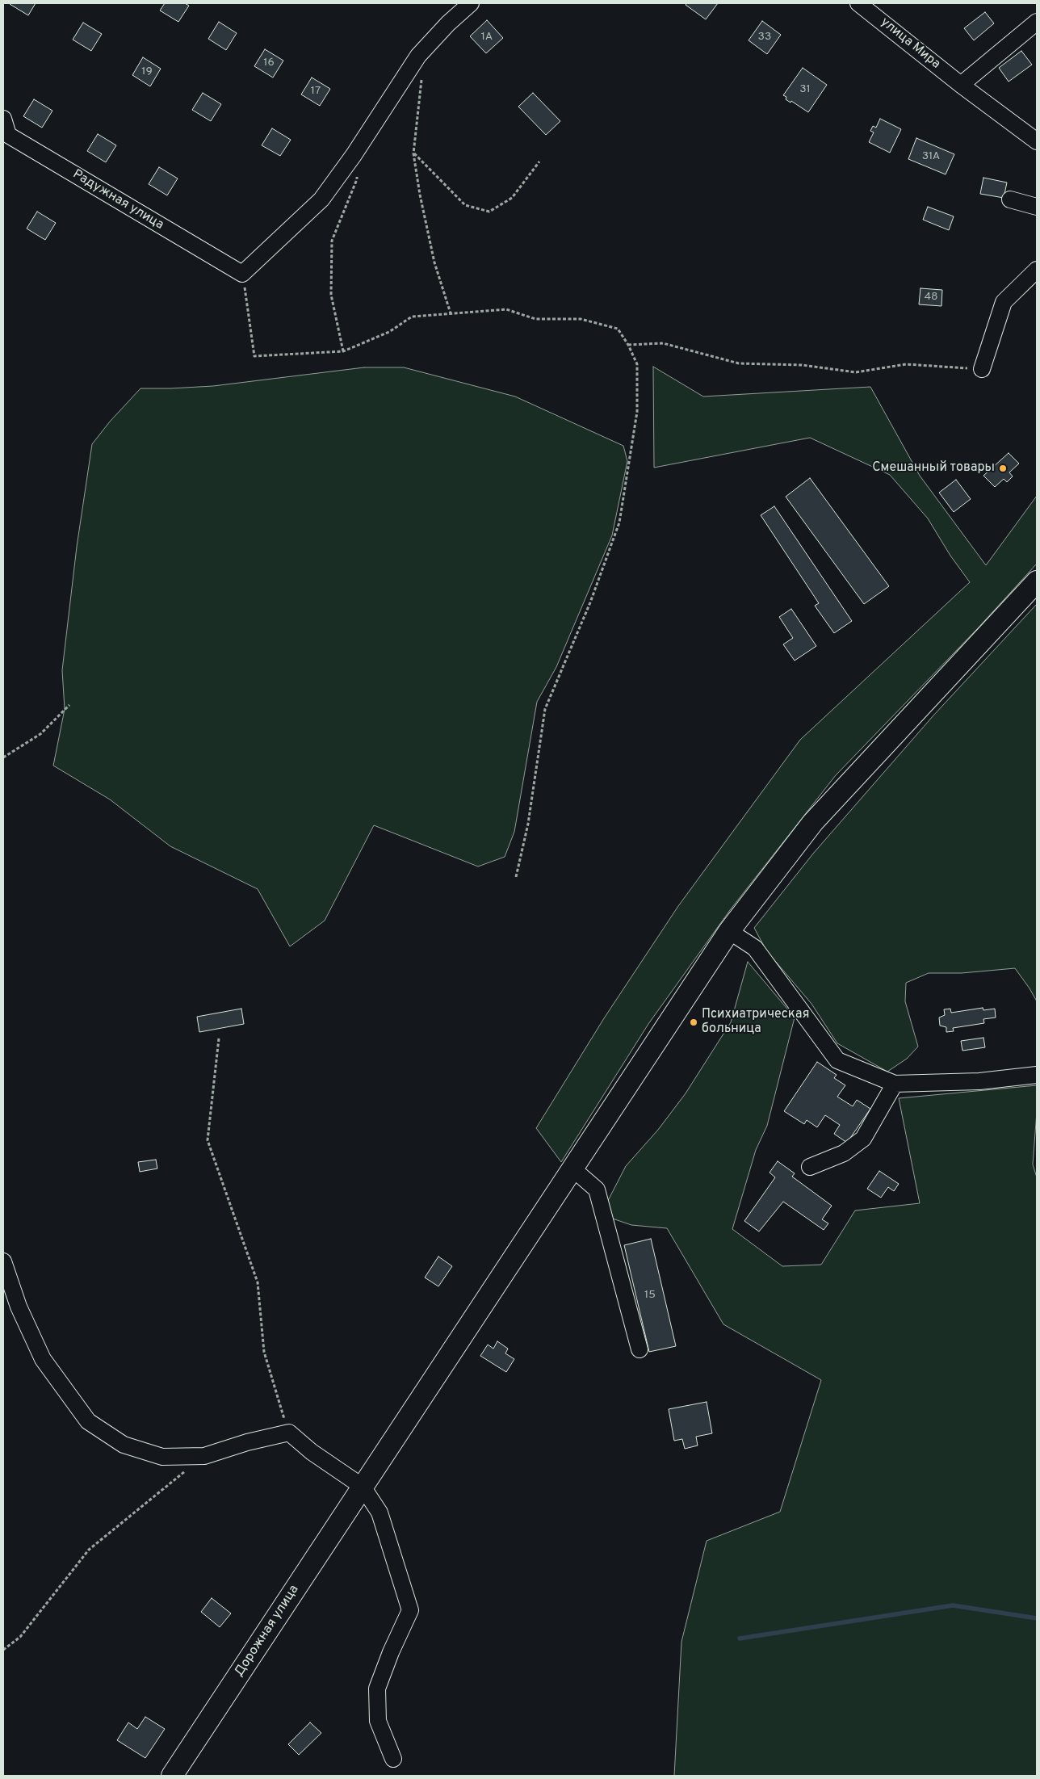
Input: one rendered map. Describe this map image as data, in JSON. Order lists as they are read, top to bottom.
{
  "streets": {
    "main road": ["Дорожная улица"],
    "street": ["улица Мира", "Радужная улица"]
  },
  "places": ["Смешанный товары", "Психиатрическая больница"],
  "house_numbers": [
    "1А",
    "33",
    "16",
    "19",
    "31",
    "17",
    "31А",
    "48",
    "15"
  ]
}
